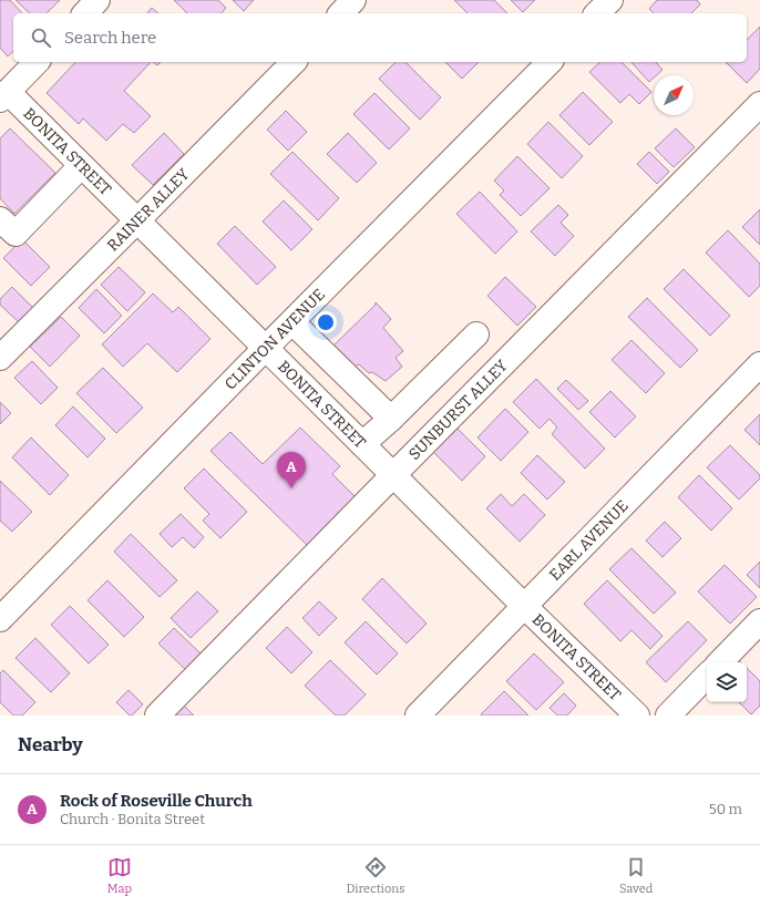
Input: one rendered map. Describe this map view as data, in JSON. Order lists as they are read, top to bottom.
{
  "streets": {
    "street": [
      "BONITA STREET",
      "RAINER ALLEY",
      "CLINTON AVENUE",
      "SUNBURST ALLEY",
      "EARL AVENUE"
    ]
  },
  "crossings": [
    ["BONITA STREET", "RAINER ALLEY"],
    ["BONITA STREET", "CLINTON AVENUE"],
    ["BONITA STREET", "SUNBURST ALLEY"],
    ["BONITA STREET", "EARL AVENUE"]
  ],
  "north": "top right",
  "page": {
    "search": "Search here",
    "pins": "A",
    "heading": "Nearby",
    "list": [
      {
        "mark": "A",
        "name": "Rock of Roseville Church",
        "note": "Church · Bonita Street",
        "value": "50 m"
      }
    ],
    "nav": ["Map", "Directions", "Saved"]
  }
}
